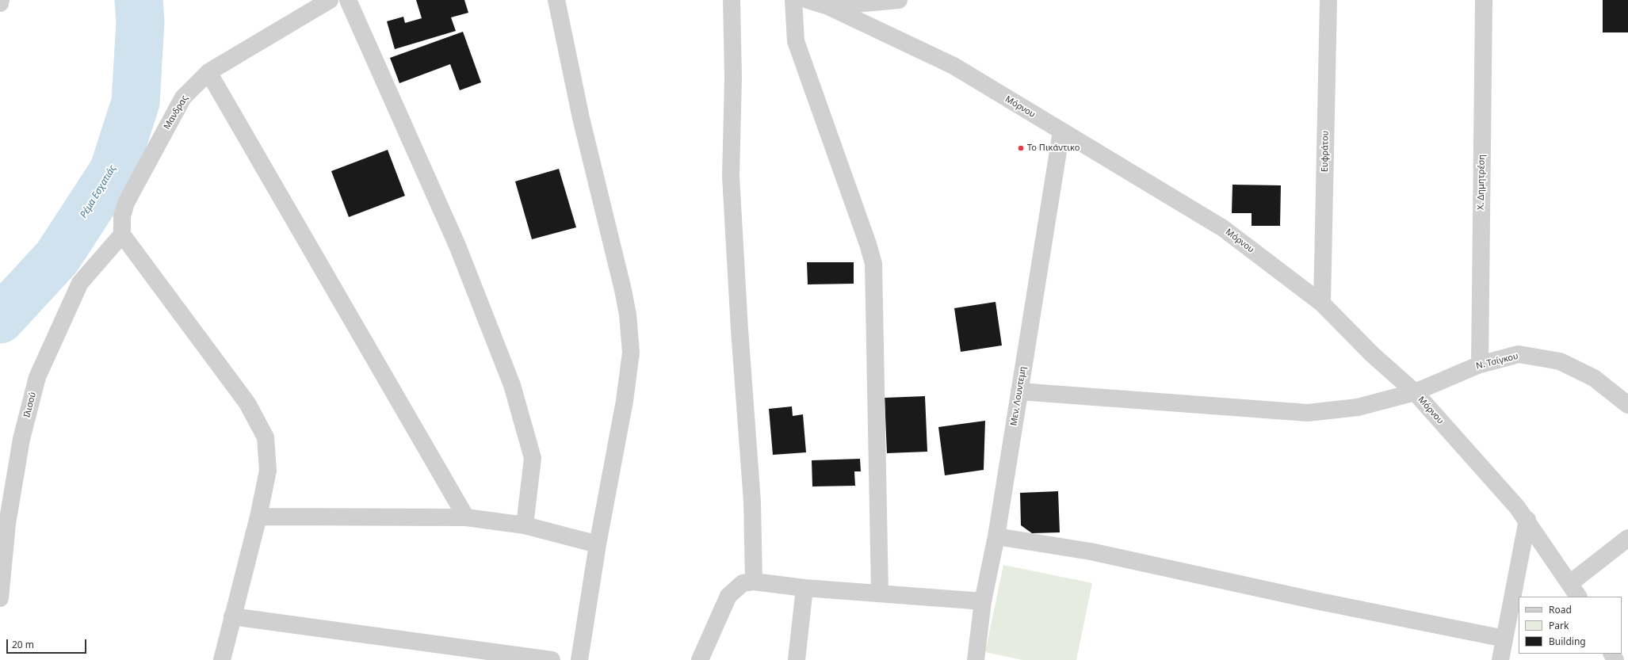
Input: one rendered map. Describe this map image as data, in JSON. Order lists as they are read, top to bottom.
{
  "streets": {
    "street": [
      "Μόρνου",
      "Μανδρας",
      "Ευφράτου",
      "Χ. Δημητρέση",
      "Ν. Τσίγκου",
      "Μεν. Λουντεμη",
      "Ιλισού"
    ]
  },
  "crossings": [
    ["Μόρνου", "Ευφράτου"],
    ["Μόρνου", "Ν. Τσίγκου"],
    ["Μόρνου", "Μεν. Λουντεμη"],
    ["Μανδρας", "Ιλισού"],
    ["Χ. Δημητρέση", "Ν. Τσίγκου"],
    ["Ν. Τσίγκου", "Μεν. Λουντεμη"]
  ],
  "water": ["Ρέμα Εσχατιάς"],
  "places": ["Το Πικάντικο"],
  "legend": ["Road", "Park", "Building"],
  "scale_bar": "20 m"
}
